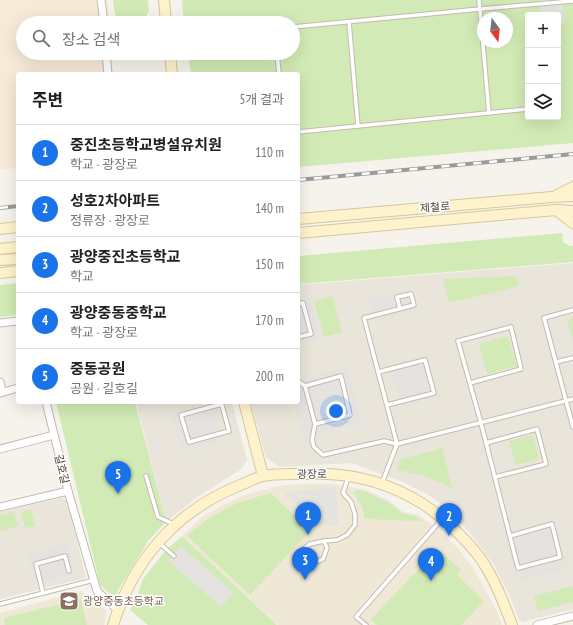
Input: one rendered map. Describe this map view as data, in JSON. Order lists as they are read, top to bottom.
{
  "streets": {
    "main road": ["제철로", "광장로"],
    "street": ["길호길"]
  },
  "places": {
    "school or university": ["광양중동초등학교"]
  },
  "north": "bottom",
  "page": {
    "map_buttons": ["+", "−"],
    "search": "장소 검색",
    "heading": ["주변", "5개 결과"],
    "list": [
      {
        "mark": "1",
        "name": "중진초등학교병설유치원",
        "note": "학교 · 광장로",
        "value": "110 m"
      },
      {
        "mark": "2",
        "name": "성호2차아파트",
        "note": "정류장 · 광장로",
        "value": "140 m"
      },
      {
        "mark": "3",
        "name": "광양중진초등학교",
        "note": "학교",
        "value": "150 m"
      },
      {
        "mark": "4",
        "name": "광양중동중학교",
        "note": "학교 · 광장로",
        "value": "170 m"
      },
      {
        "mark": "5",
        "name": "중동공원",
        "note": "공원 · 길호길",
        "value": "200 m"
      }
    ],
    "pins": [
      "5",
      "1",
      "2",
      "3",
      "4"
    ]
  }
}
